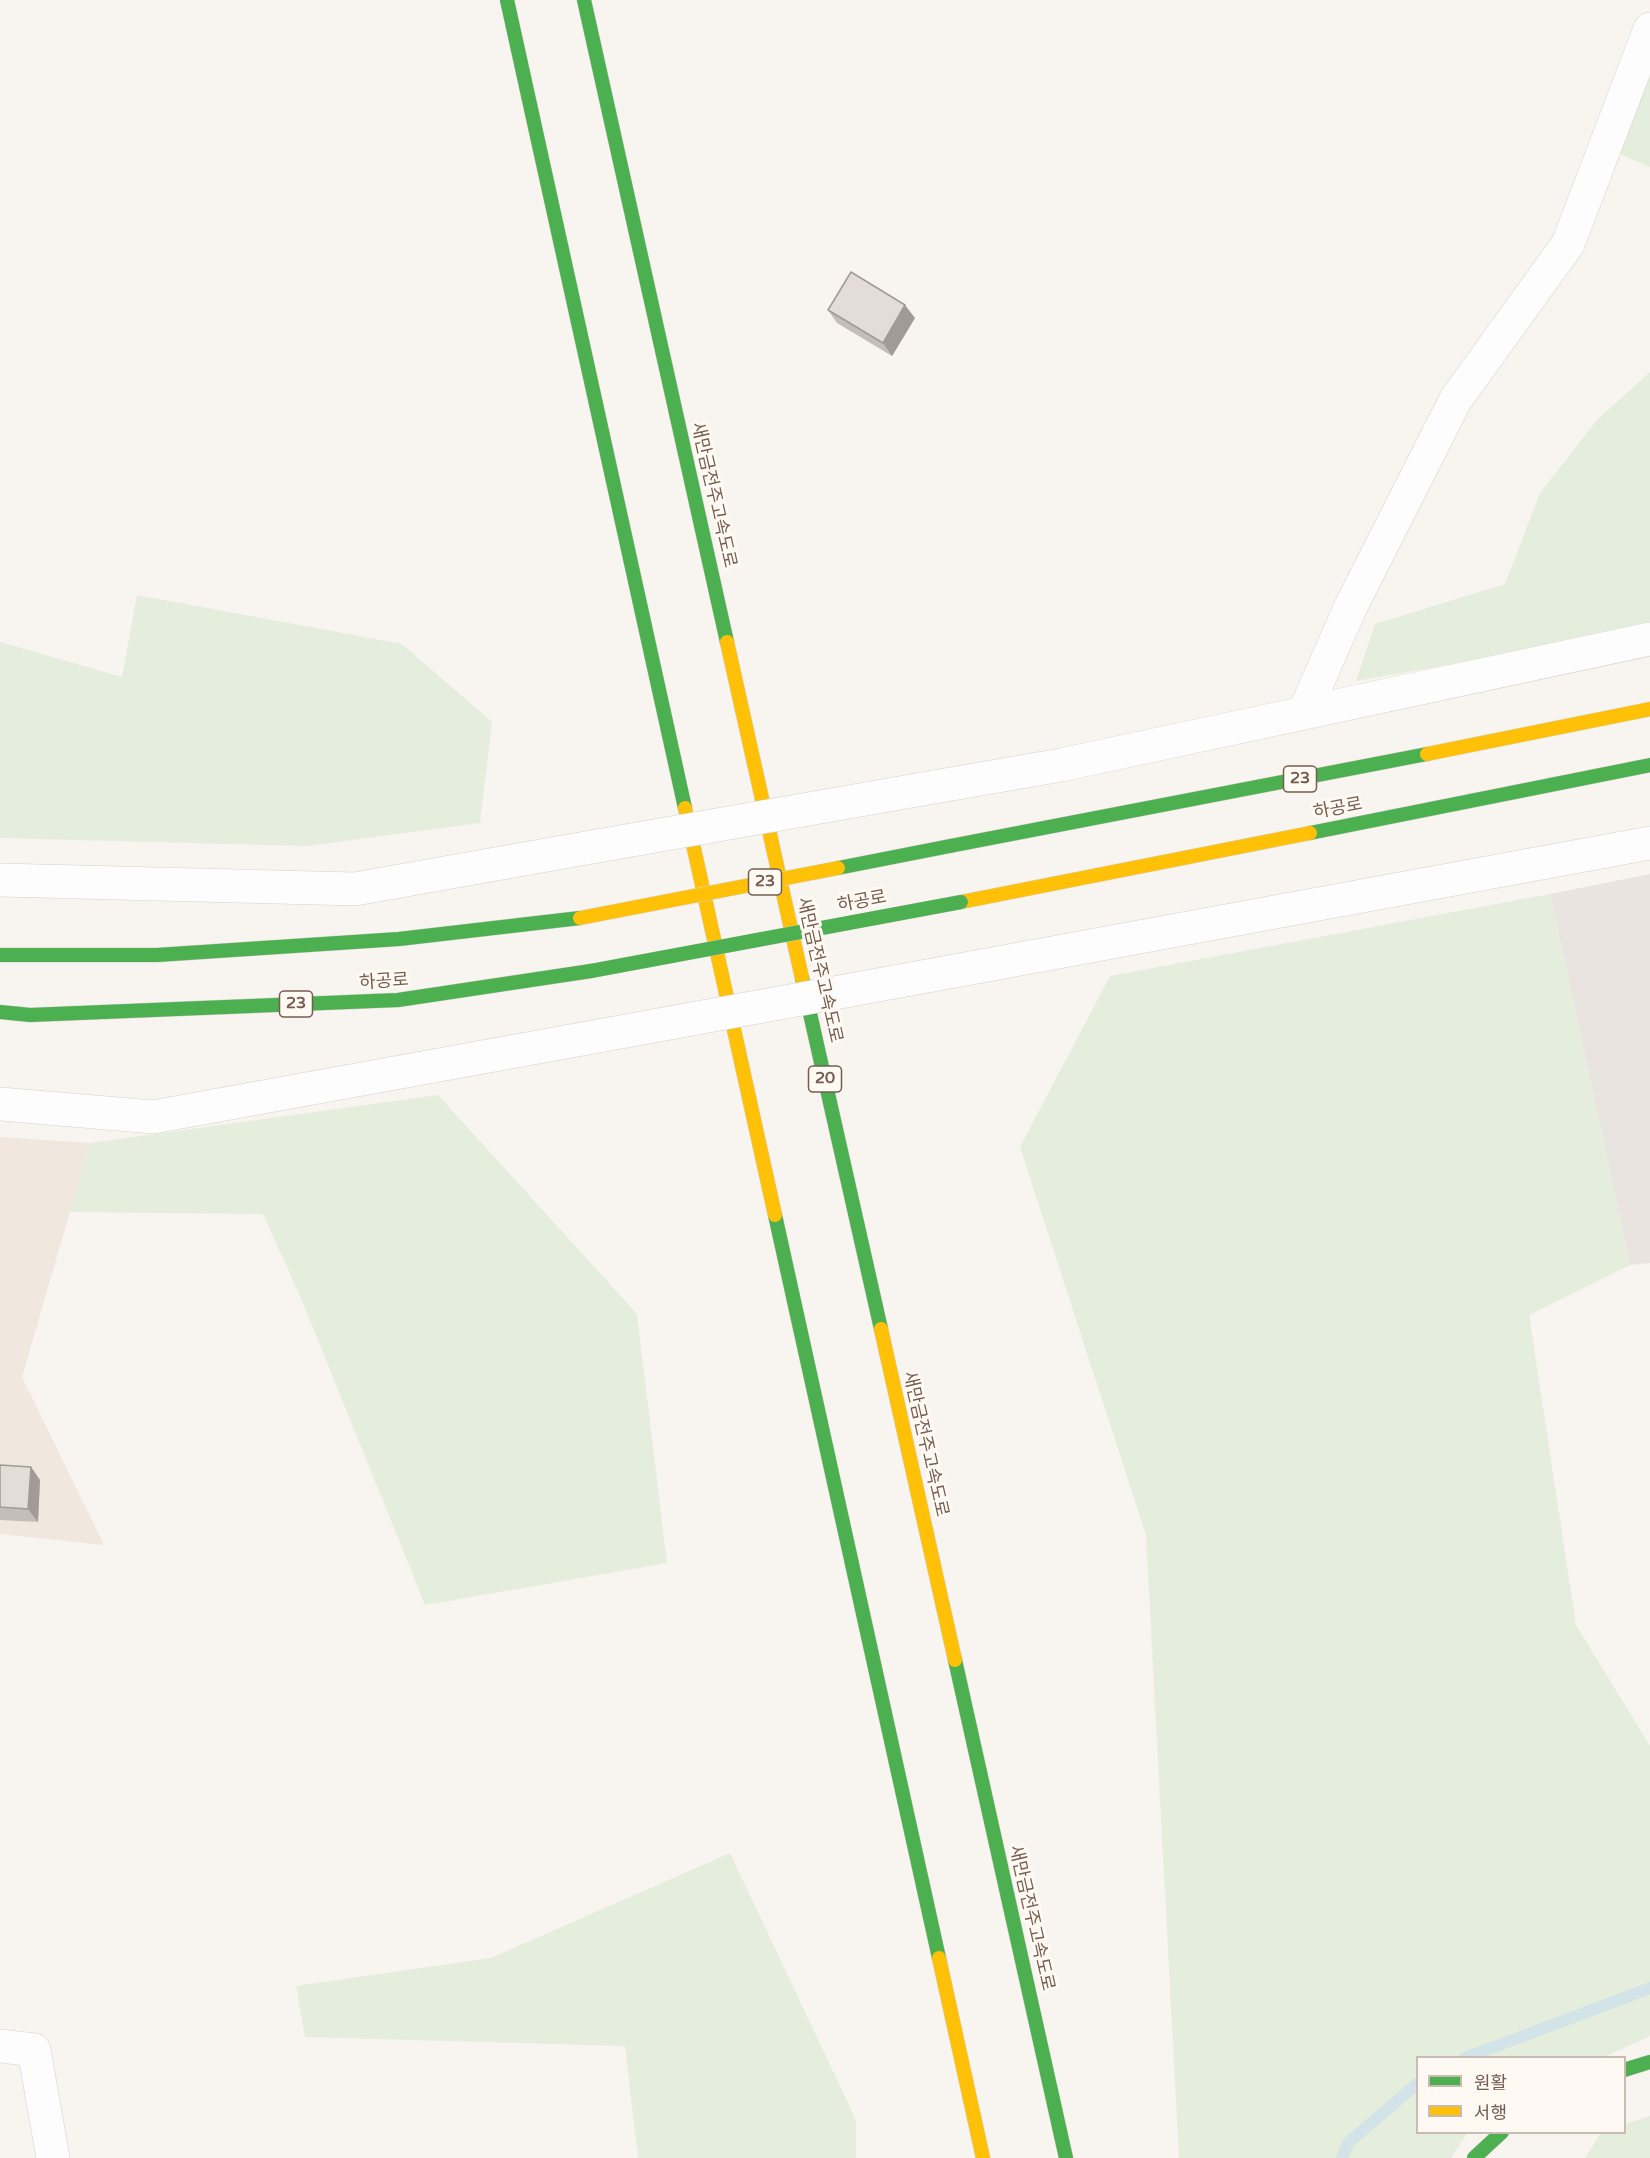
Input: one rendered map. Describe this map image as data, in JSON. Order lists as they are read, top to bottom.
{
  "streets": {
    "main road": [
      "새만금전주고속도로",
      "23",
      "하공로",
      "20"
    ]
  },
  "legend": ["원활", "서행"]
}
